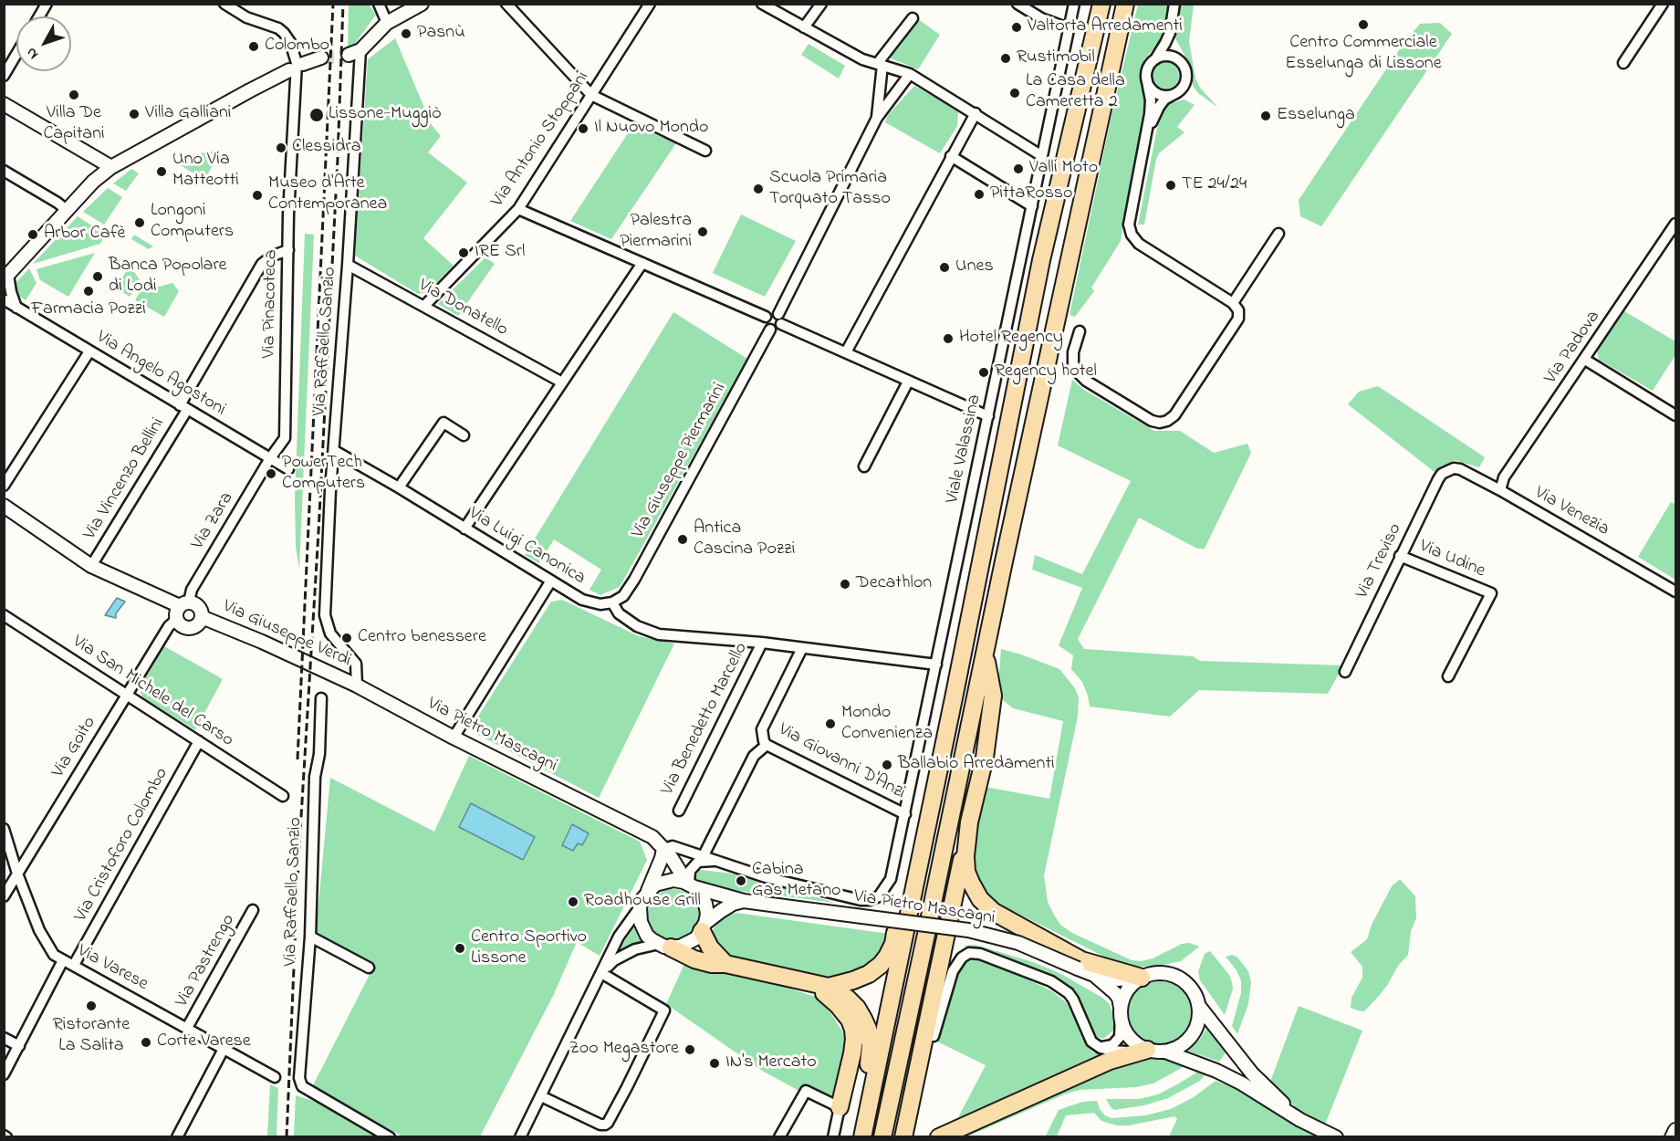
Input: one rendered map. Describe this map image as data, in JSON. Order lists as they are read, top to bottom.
{
  "streets": {
    "street": [
      "Via Antonio Stoppani",
      "Via Pinacoteca",
      "Via Donatello",
      "Via Raffaello Sanzio",
      "Via Padova",
      "Via Angelo Agostoni",
      "Viale Valassina",
      "Via Giuseppe Piermarini",
      "Via Vincenzo Bellini",
      "Via Venezia",
      "Via Zara",
      "Via Luigi Canonica",
      "Via Udine",
      "Via Treviso",
      "Via Giuseppe Verdi",
      "Via San Michele del Carso",
      "Via Benedetto Marcello",
      "Via Pietro Mascagni",
      "Via Goito",
      "Via Giovanni D'Anzi",
      "Via Cristoforo Colombo",
      "Via Pastrengo",
      "Via Varese"
    ]
  },
  "crossings": [
    ["Via Antonio Stoppani", "Via Donatello"],
    ["Via Pinacoteca", "Via Angelo Agostoni"],
    ["Via Pinacoteca", "Via Vincenzo Bellini"],
    ["Via Pinacoteca", "Via Zara"],
    ["Via Donatello", "Via Raffaello Sanzio"],
    ["Via Raffaello Sanzio", "Via Luigi Canonica"],
    ["Via Raffaello Sanzio", "Via Giuseppe Verdi"],
    ["Via Raffaello Sanzio", "Via Pietro Mascagni"],
    ["Via Padova", "Via Venezia"],
    ["Via Angelo Agostoni", "Via Vincenzo Bellini"],
    ["Via Angelo Agostoni", "Via Zara"],
    ["Viale Valassina", "Via Pietro Mascagni"],
    ["Viale Valassina", "Via Giovanni D'Anzi"],
    ["Via Giuseppe Piermarini", "Via Luigi Canonica"],
    ["Via Vincenzo Bellini", "Via Giuseppe Verdi"],
    ["Via Venezia", "Via Treviso"],
    ["Via Zara", "Via Giuseppe Verdi"],
    ["Via Zara", "Via Goito"],
    ["Via Udine", "Via Treviso"],
    ["Via Giuseppe Verdi", "Via Pietro Mascagni"],
    ["Via Giuseppe Verdi", "Via Goito"],
    ["Via San Michele del Carso", "Via Goito"],
    ["Via San Michele del Carso", "Via Cristoforo Colombo"],
    ["Via Pietro Mascagni", "Via Giovanni D'Anzi"],
    ["Via Goito", "Via Varese"],
    ["Via Cristoforo Colombo", "Via Varese"],
    ["Via Pastrengo", "Via Varese"]
  ],
  "places": [
    "Centro Commerciale Esselunga di Lissone",
    "Valtorta Arredamenti",
    "Pasnù",
    "Colombo",
    "Rustimobil",
    "La Casa della Cameretta 2",
    "Villa De Capitani",
    "Villa Galliani",
    "Lissone-Muggiò",
    "Esselunga",
    "Il Nuovo Mondo",
    "Clessidra",
    "Valli Moto",
    "Uno Via Matteotti",
    "TE 24/24",
    "Scuola Primaria Torquato Tasso",
    "PittaRosso",
    "Museo d'Arte Contemporanea",
    "Longoni Computers",
    "Palestra Piermarini",
    "Arbor Cafè",
    "IRE Srl",
    "Unes",
    "Banca Popolare di Lodi",
    "Farmacia Pozzi",
    "Hotel Regency",
    "Regency hotel",
    "PowerTech Computers",
    "Antica Cascina Pozzi",
    "Decathlon",
    "Centro benessere",
    "Mondo Convenienza",
    "Ballabio Arredamenti",
    "Cabina Gas Metano",
    "Roadhouse Grill",
    "Centro Sportivo Lissone",
    "Ristorante La Salita",
    "Corte Varese",
    "Zoo Megastore",
    "IN's Mercato"
  ],
  "north": "bottom left"
}
